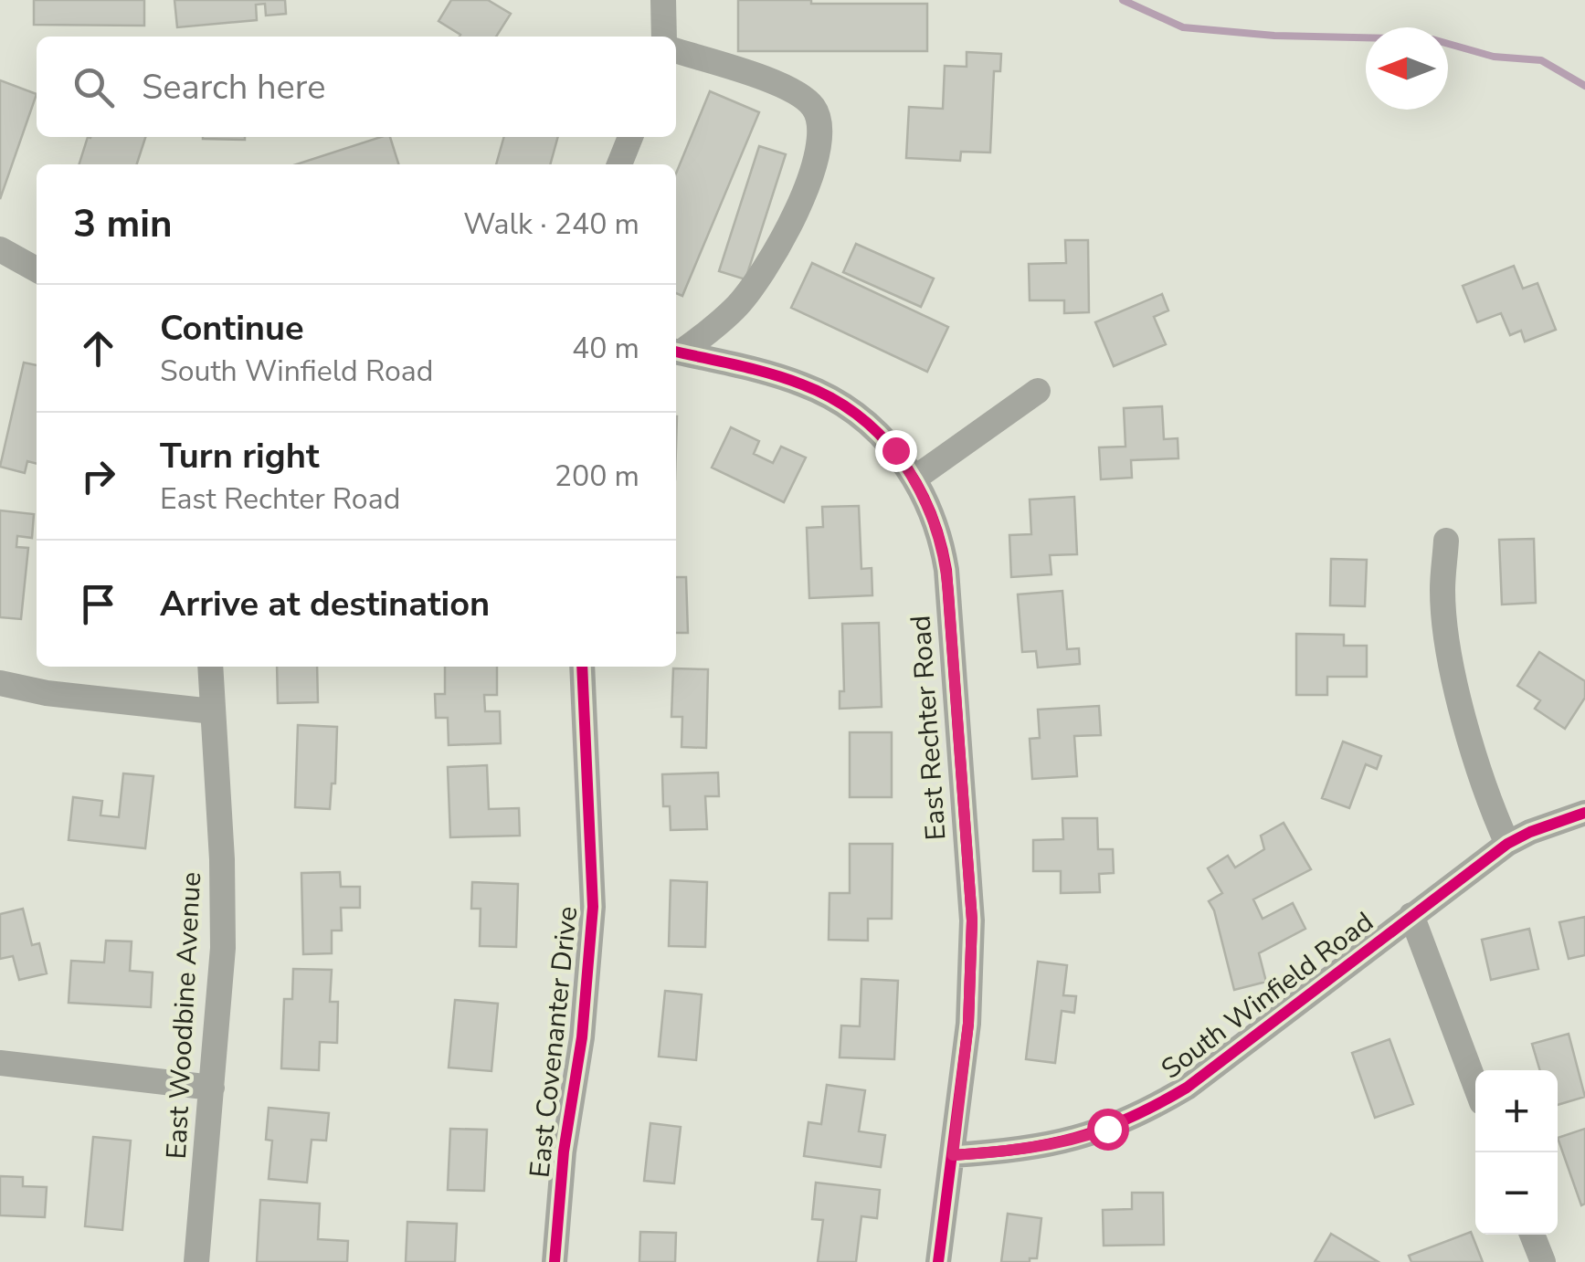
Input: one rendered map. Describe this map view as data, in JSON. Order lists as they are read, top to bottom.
{
  "streets": {
    "street": [
      "East Rechter Road",
      "South Winfield Road",
      "East Woodbine Avenue",
      "East Covenanter Drive"
    ]
  },
  "crossings": [
    ["East Rechter Road", "South Winfield Road"]
  ],
  "north": "left",
  "page": {
    "search": "Search here",
    "heading": ["3 min", "Walk · 240 m"],
    "list": [
      ["Continue", "South Winfield Road", "40 m"],
      ["Turn right", "East Rechter Road", "200 m"],
      "Arrive at destination"
    ],
    "map_buttons": ["+", "−"]
  }
}
